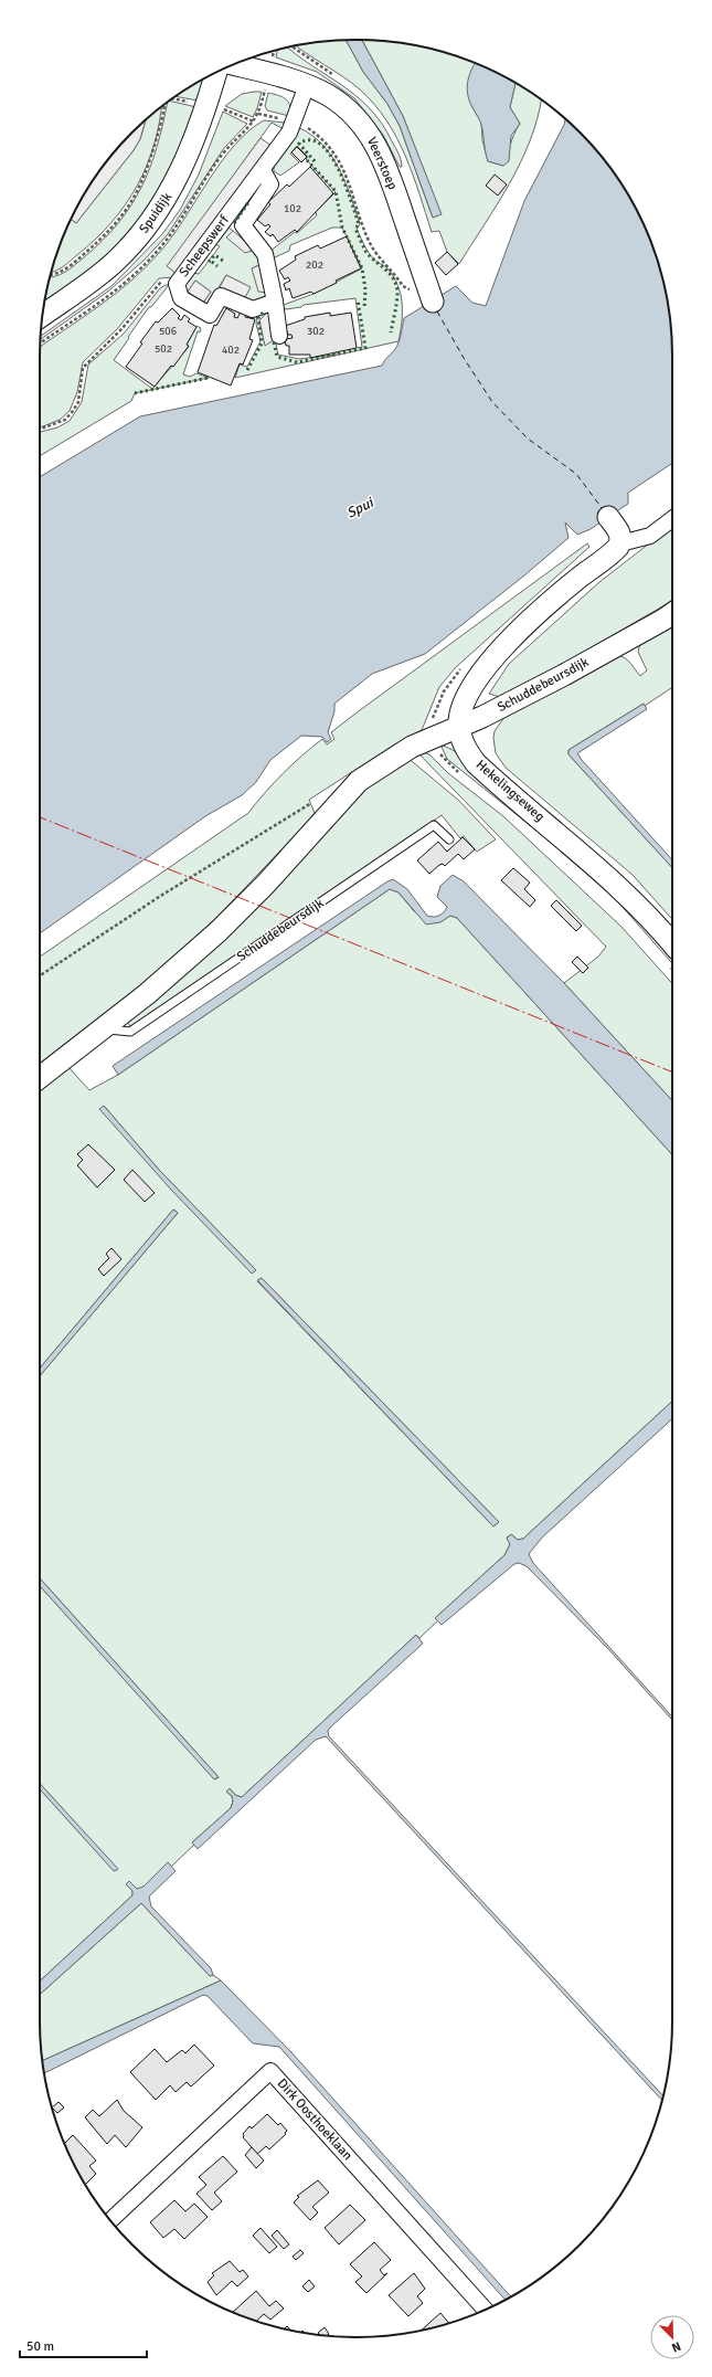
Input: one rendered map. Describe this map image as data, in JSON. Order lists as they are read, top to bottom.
{
  "streets": {
    "main road": [
      "Veerstoep",
      "Spuidijk",
      "Schuddebeursdijk",
      "Hekelingseweg"
    ],
    "street": ["Scheepswerf", "Dirk Oosthoeklaan"]
  },
  "crossings": [
    ["Veerstoep", "Scheepswerf"],
    ["Schuddebeursdijk", "Hekelingseweg"]
  ],
  "water": ["Spui"],
  "house_numbers": [
    "102",
    "202",
    "506",
    "302",
    "502",
    "402"
  ],
  "scale_bar": "50 m",
  "north": "bottom right"
}
